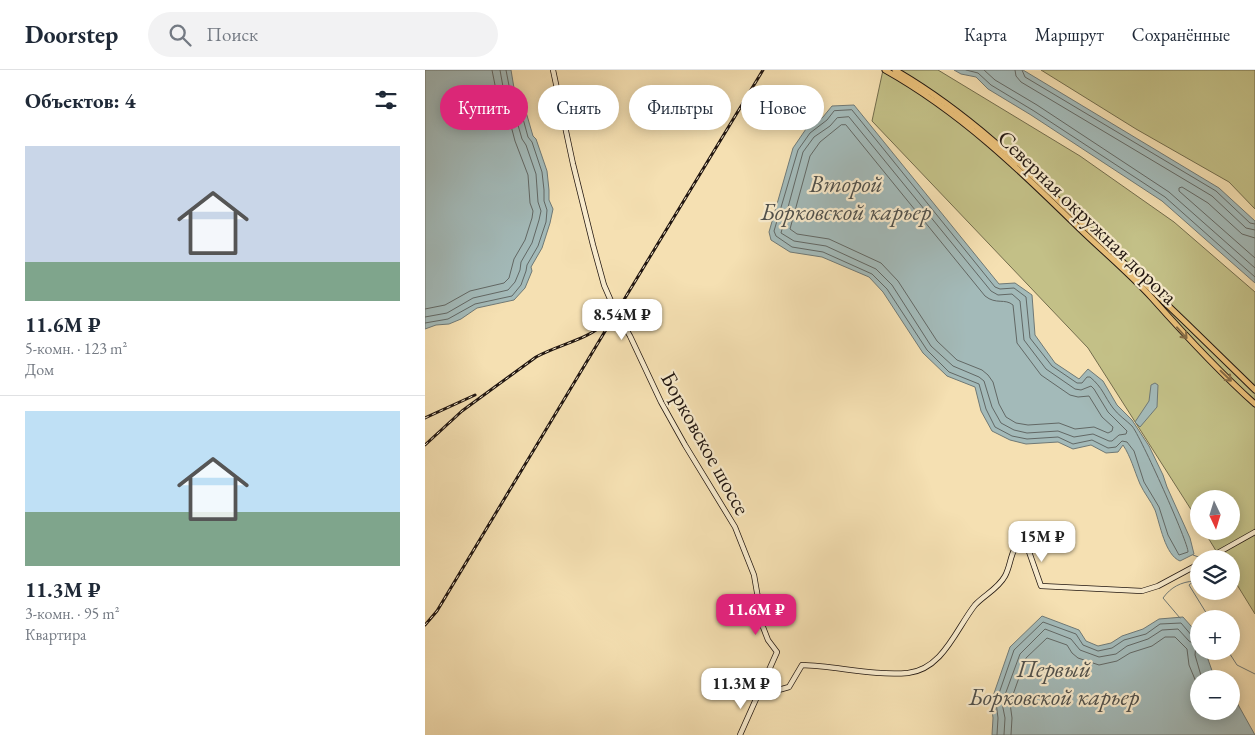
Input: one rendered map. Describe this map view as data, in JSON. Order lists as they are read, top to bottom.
{
  "streets": {
    "main road": ["Северная окружная дорога"],
    "street": ["Борковское шоссе"]
  },
  "water": ["Второй Борковской карьер", "Первый Борковской карьер"],
  "north": "bottom",
  "page": {
    "header": "Doorstep",
    "search": "Поиск",
    "nav": ["Карта", "Маршрут", "Сохранённые"],
    "heading": "Объектов: 4",
    "chip": [
      "Купить",
      "Снять",
      "Фильтры",
      "Новое"
    ],
    "list": [
      {
        "name": "11.6M ₽",
        "note": "5-комн. · 123 m² · Дом"
      },
      {
        "name": "11.3M ₽",
        "note": "3-комн. · 95 m² · Квартира"
      }
    ],
    "price": [
      "8.54M ₽",
      "15M ₽",
      "11.6M ₽",
      "11.3M ₽"
    ],
    "map_buttons": ["+", "−"]
  }
}
